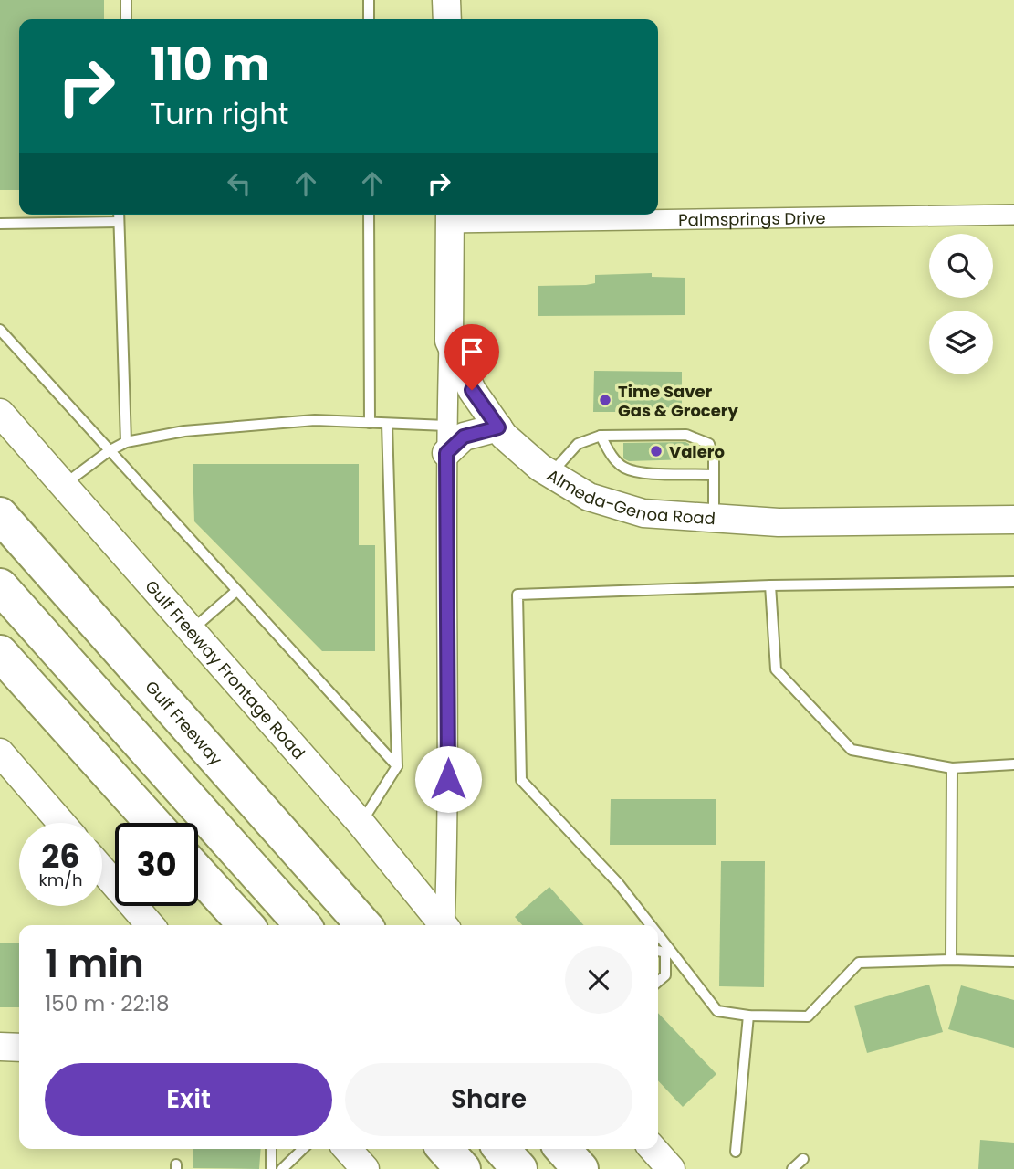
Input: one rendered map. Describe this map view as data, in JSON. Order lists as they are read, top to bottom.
{
  "streets": {
    "highway": ["Gulf Freeway"],
    "main road": ["Almeda-Genoa Road", "Gulf Freeway Frontage Road"],
    "street": ["Palmsprings Drive"]
  },
  "crossings": [
    ["Palmsprings Drive", "Almeda-Genoa Road"]
  ],
  "places": ["Time Saver Gas & Grocery", "Valero"],
  "page": {
    "turn": ["110 m", "Turn right"],
    "speed": "26 km/h",
    "limit": "30",
    "heading": ["1 min", "150 m · 22:18"],
    "buttons": ["Exit", "Share"]
  }
}
